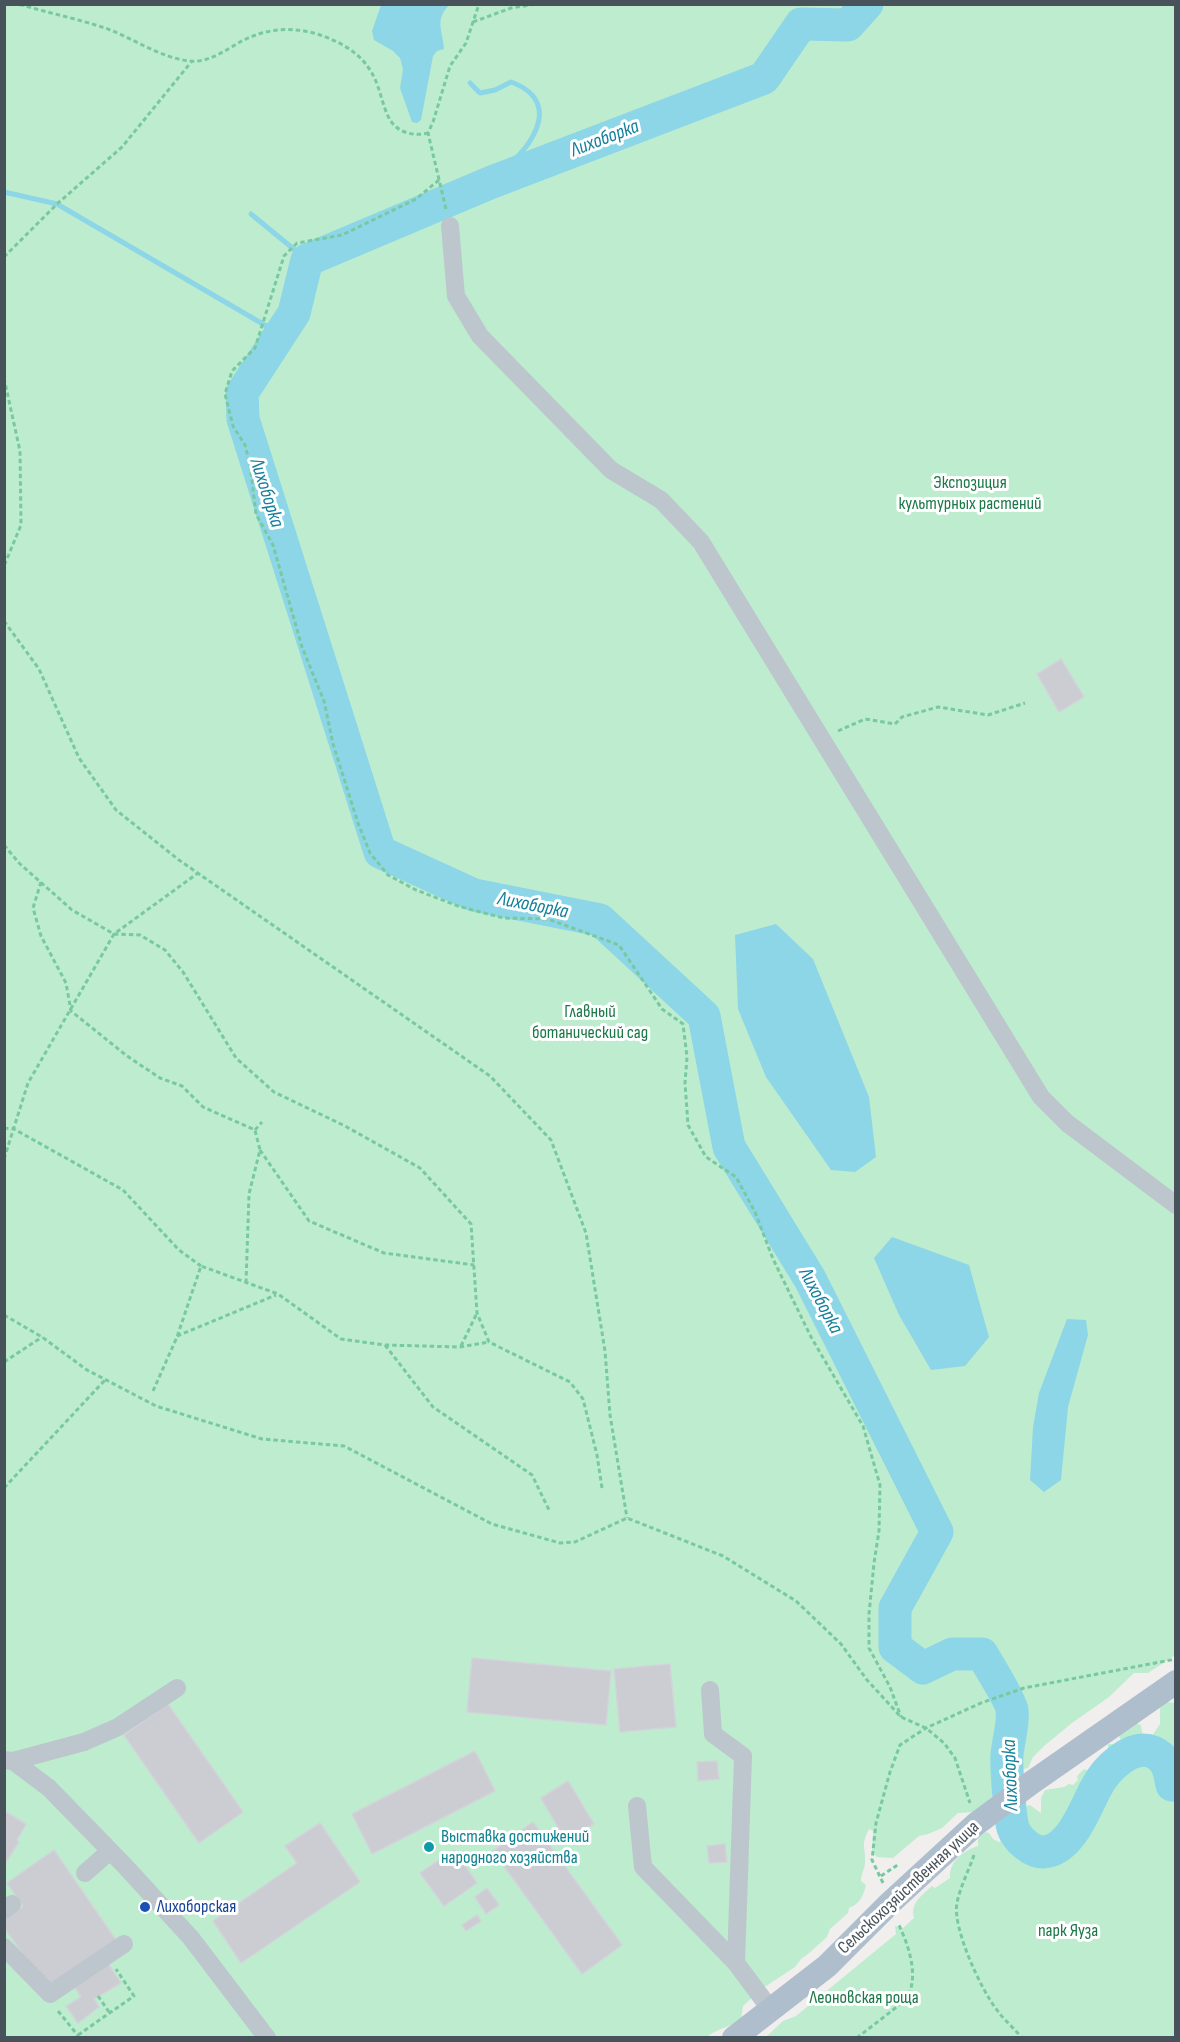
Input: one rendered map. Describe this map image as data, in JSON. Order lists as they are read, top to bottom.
{
  "streets": {
    "main road": ["Сельскохозяйственная улица"]
  },
  "water": ["Лихоборка"],
  "parks": [
    "Экспозиция культурных растений",
    "Главный ботанический сад",
    "парк Яуза",
    "Леоновская роща"
  ],
  "places": ["Выставка достижений народного хозяйства", "Лихоборская"]
}
